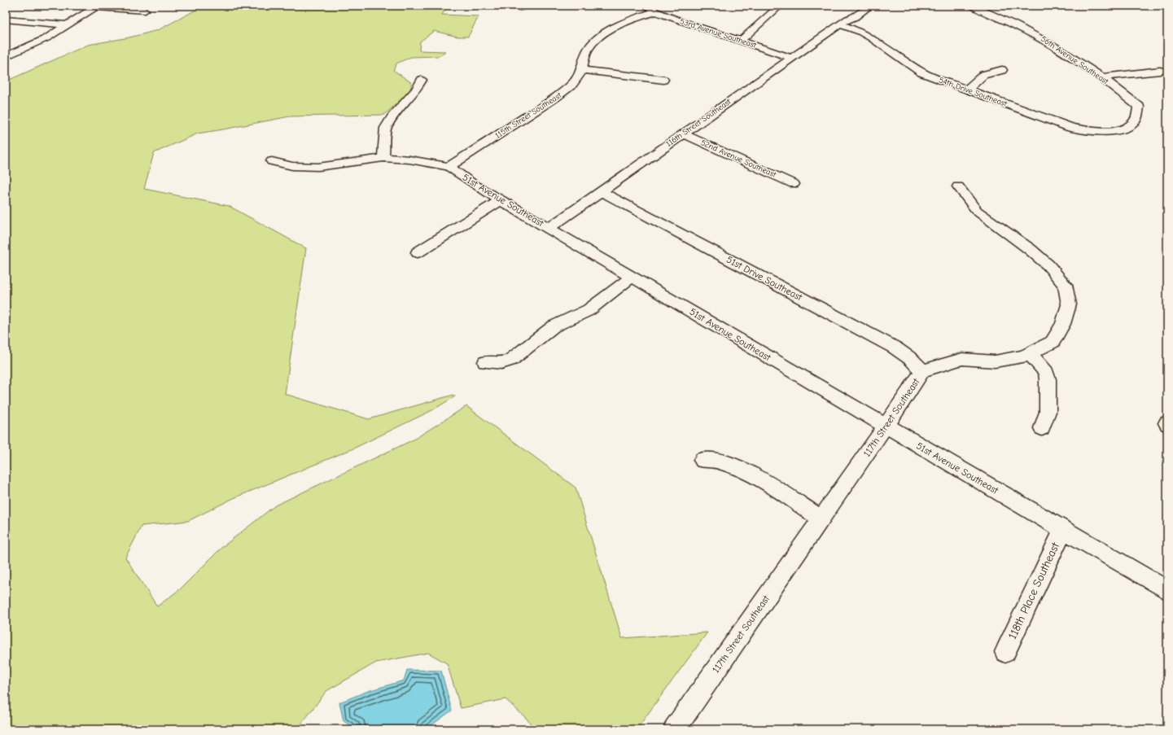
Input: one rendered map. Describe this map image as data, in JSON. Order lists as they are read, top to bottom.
{
  "streets": {
    "street": [
      "53rd Avenue Southeast",
      "56th Avenue Southeast",
      "54th Drive Southeast",
      "115th Street Southeast",
      "116th Street Southeast",
      "52nd Avenue Southeast",
      "51st Avenue Southeast",
      "51st Drive Southeast",
      "117th Street Southeast",
      "118th Place Southeast"
    ]
  },
  "crossings": [
    ["53rd Avenue Southeast", "115th Street Southeast"],
    ["53rd Avenue Southeast", "116th Street Southeast"],
    ["56th Avenue Southeast", "54th Drive Southeast"],
    ["54th Drive Southeast", "116th Street Southeast"],
    ["115th Street Southeast", "51st Avenue Southeast"],
    ["116th Street Southeast", "52nd Avenue Southeast"],
    ["116th Street Southeast", "51st Avenue Southeast"],
    ["116th Street Southeast", "51st Drive Southeast"],
    ["51st Avenue Southeast", "117th Street Southeast"],
    ["51st Avenue Southeast", "118th Place Southeast"],
    ["51st Drive Southeast", "117th Street Southeast"]
  ]
}
